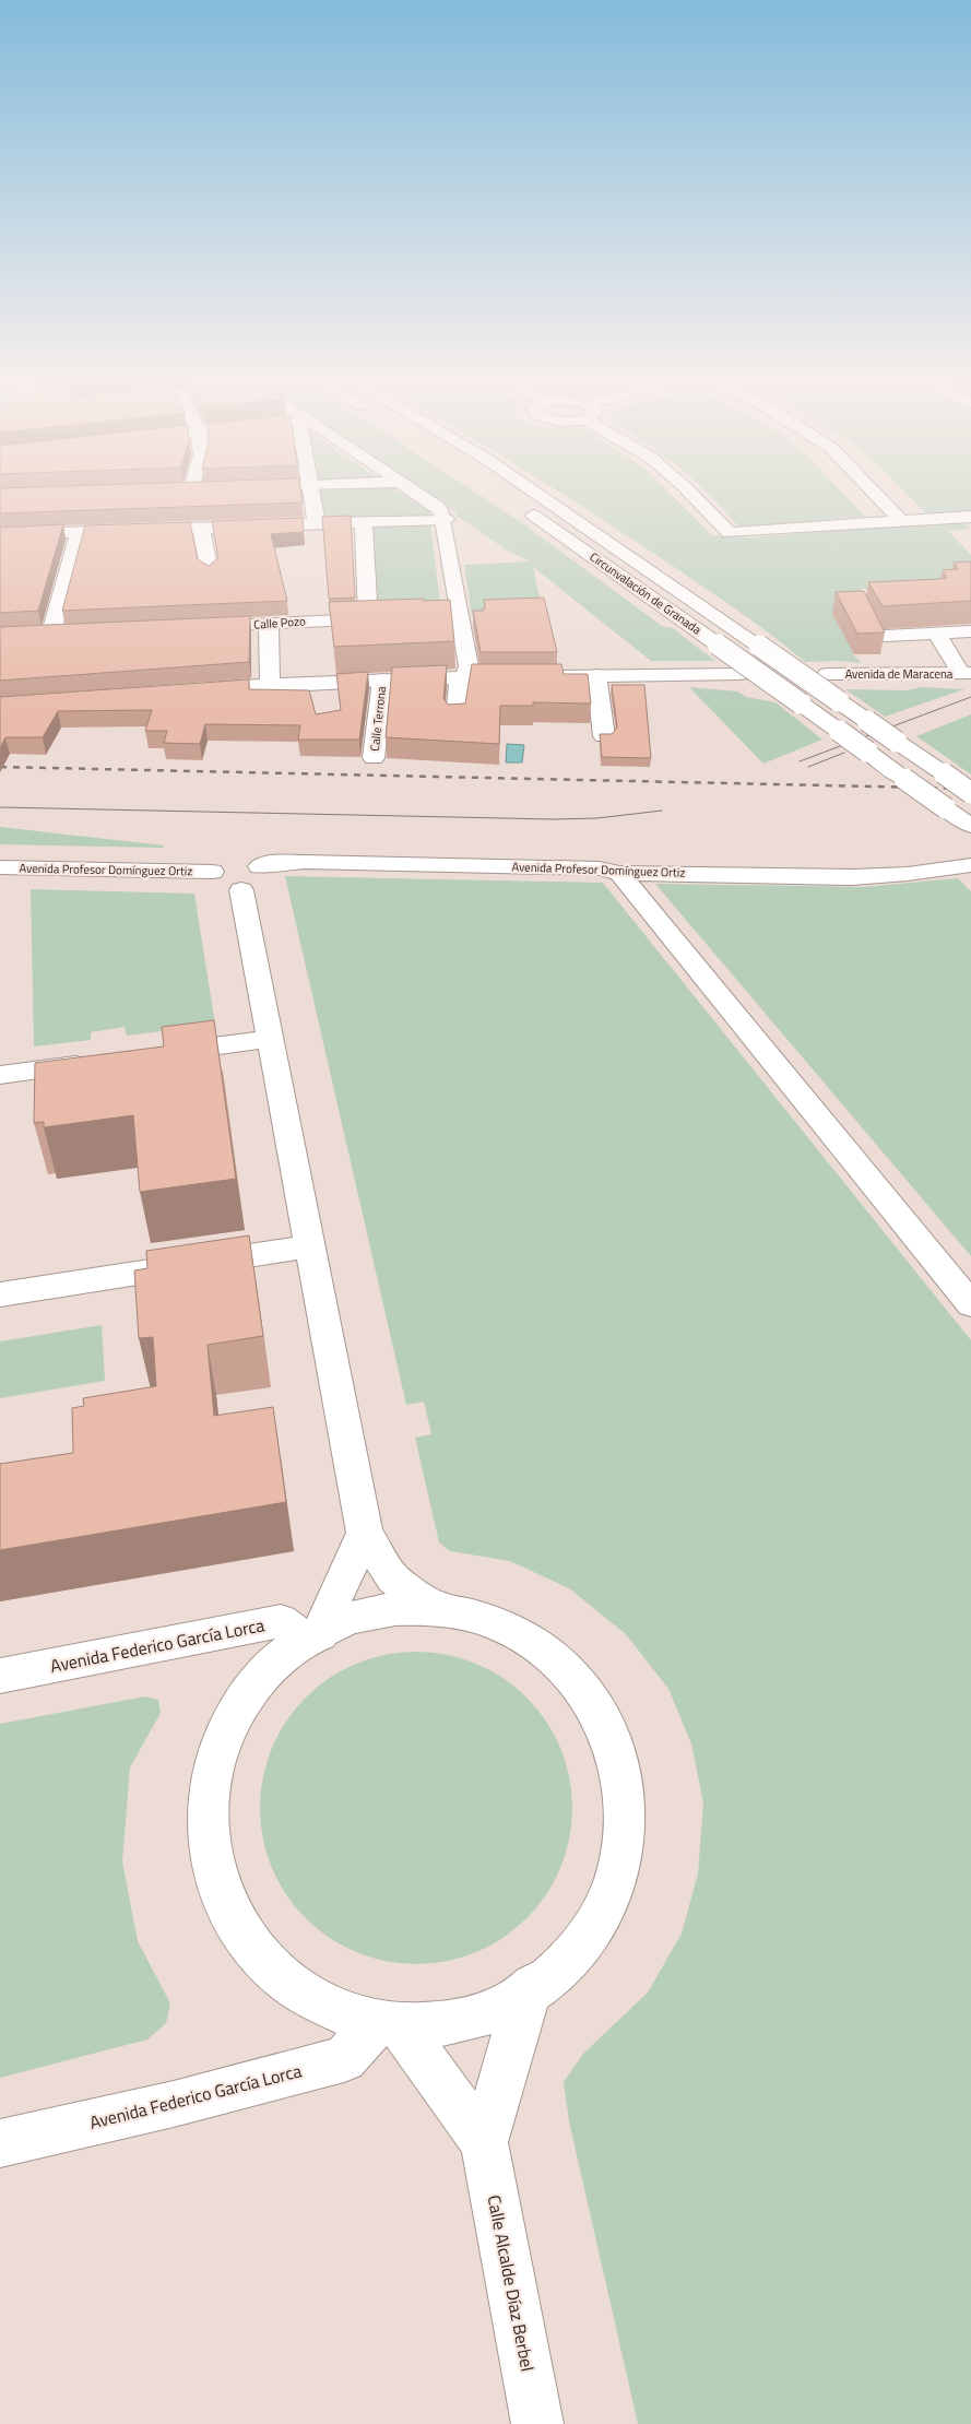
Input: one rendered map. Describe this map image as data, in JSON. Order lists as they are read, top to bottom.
{
  "streets": {
    "main road": [
      "Circunvalación de Granada",
      "Calle Pozo",
      "Avenida de Maracena",
      "Calle Terrona",
      "Avenida Profesor Domínguez Ortiz",
      "Avenida Federico García Lorca",
      "Calle Alcalde Díaz Berbel"
    ]
  },
  "crossings": [
    ["Avenida Federico García Lorca", "Calle Alcalde Díaz Berbel"]
  ]
}
